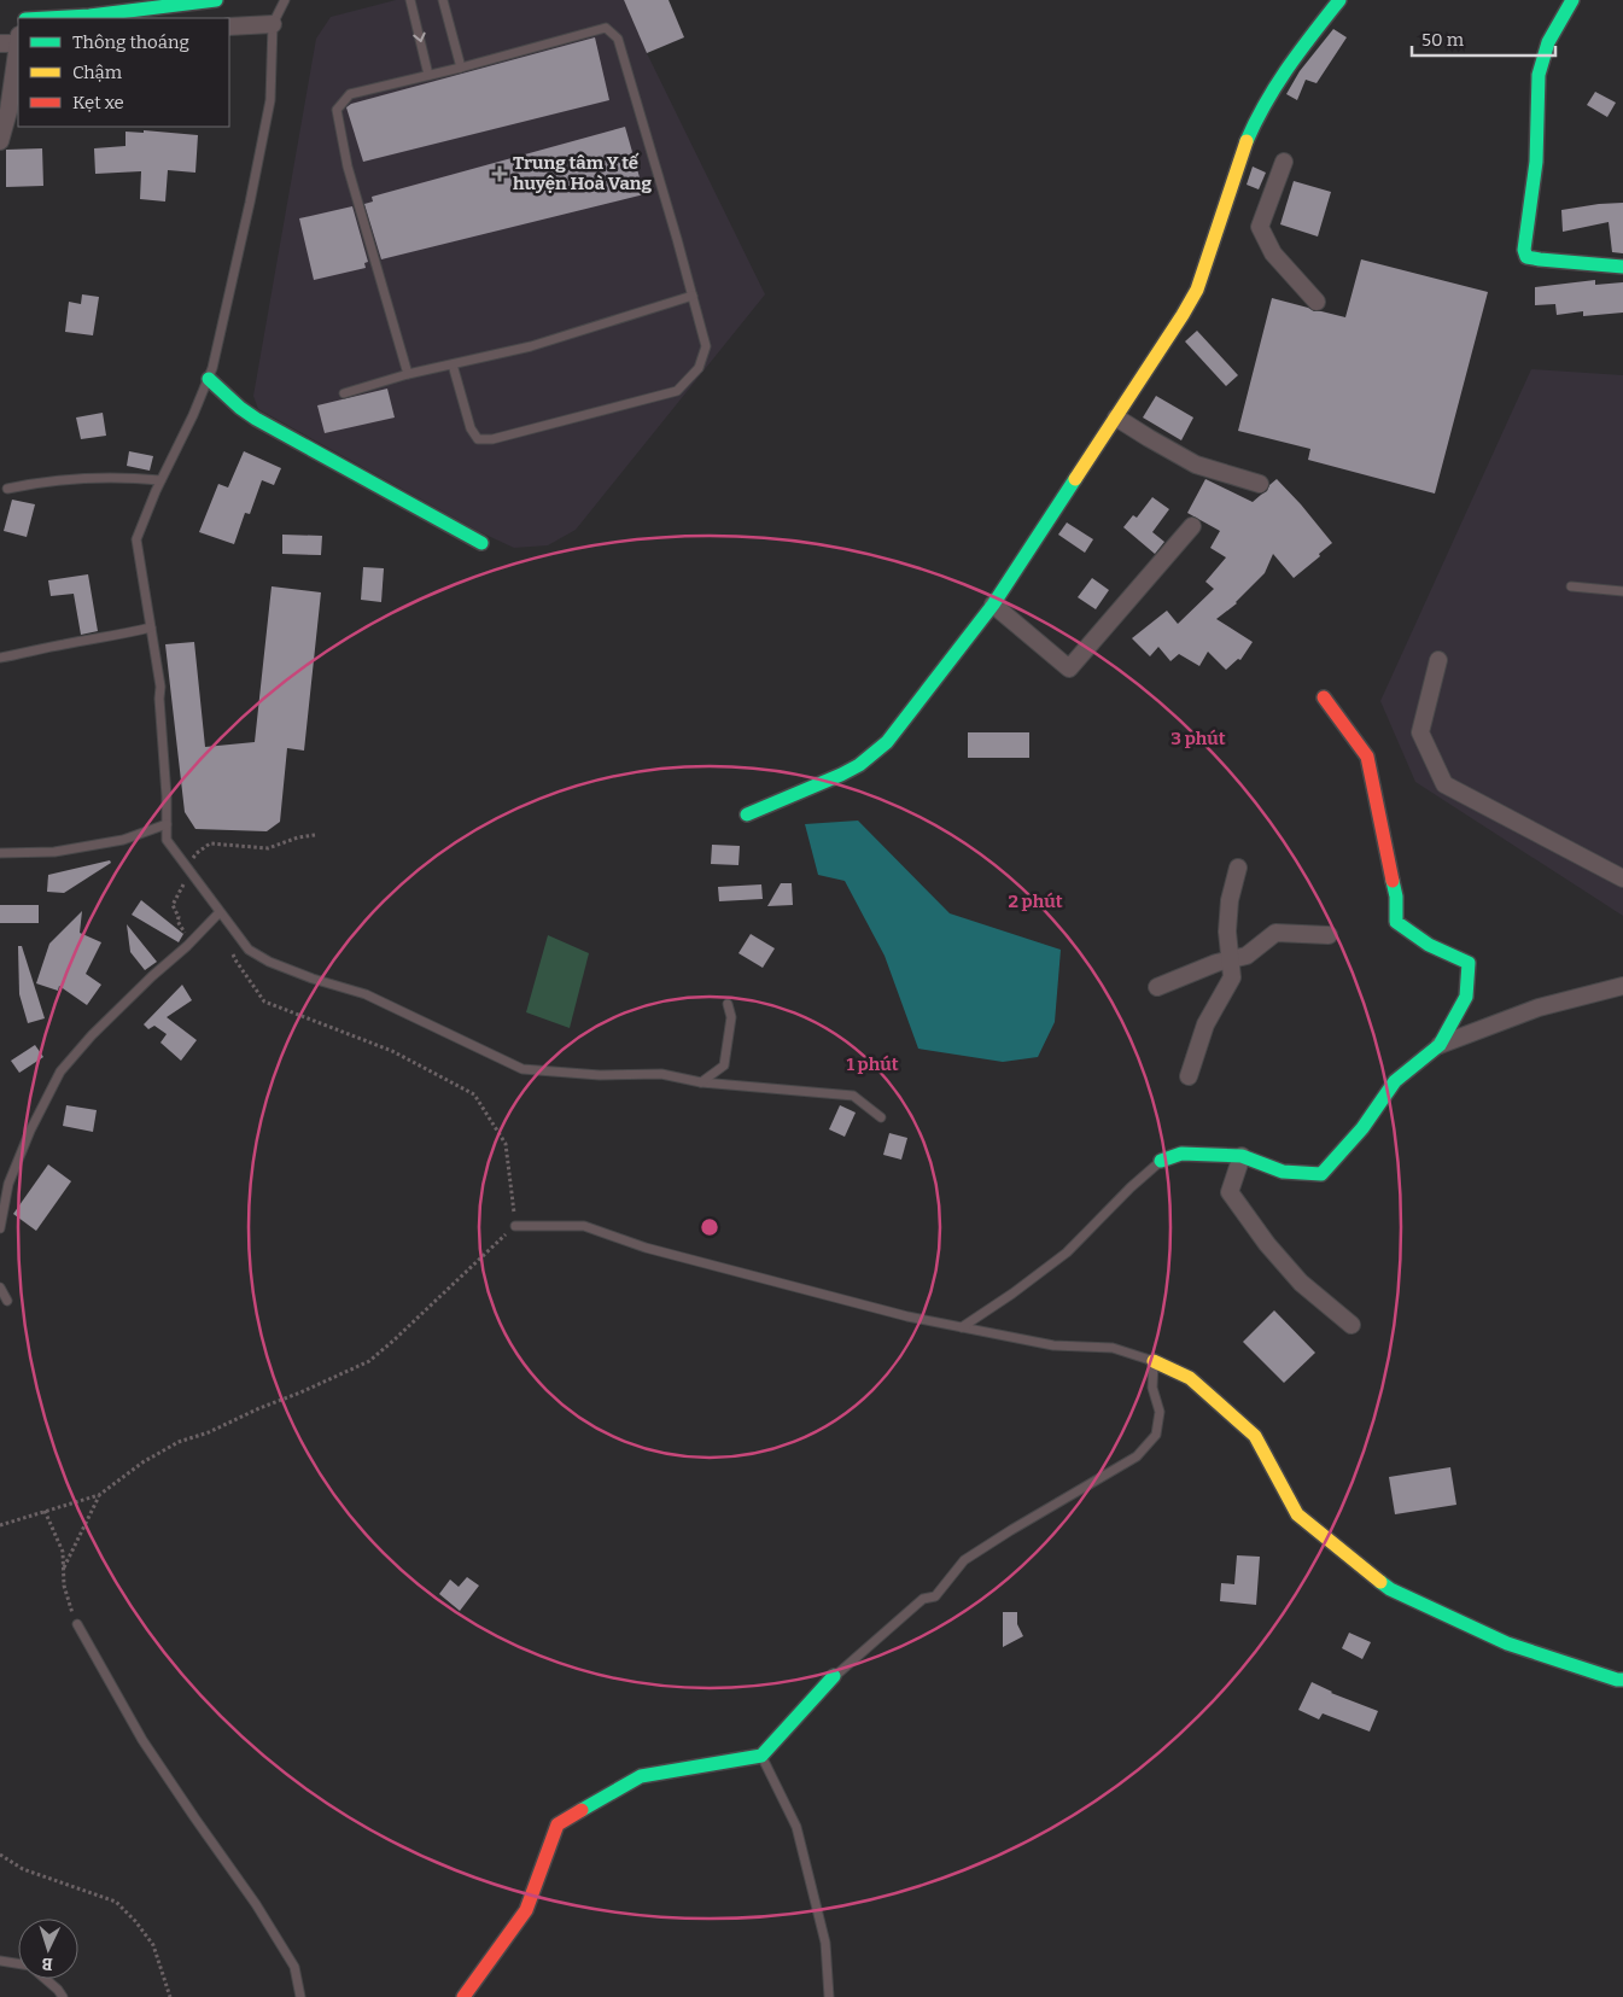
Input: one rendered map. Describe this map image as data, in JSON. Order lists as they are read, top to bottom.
{
  "places": {
    "health": ["Trung tâm Y tế huyện Hoà Vang"]
  },
  "legend": ["Thông thoáng", "Chậm", "Kẹt xe"],
  "scale_bar": "50 m",
  "north": "bottom",
  "rings": ["3 phút", "2 phút", "1 phút"]
}
